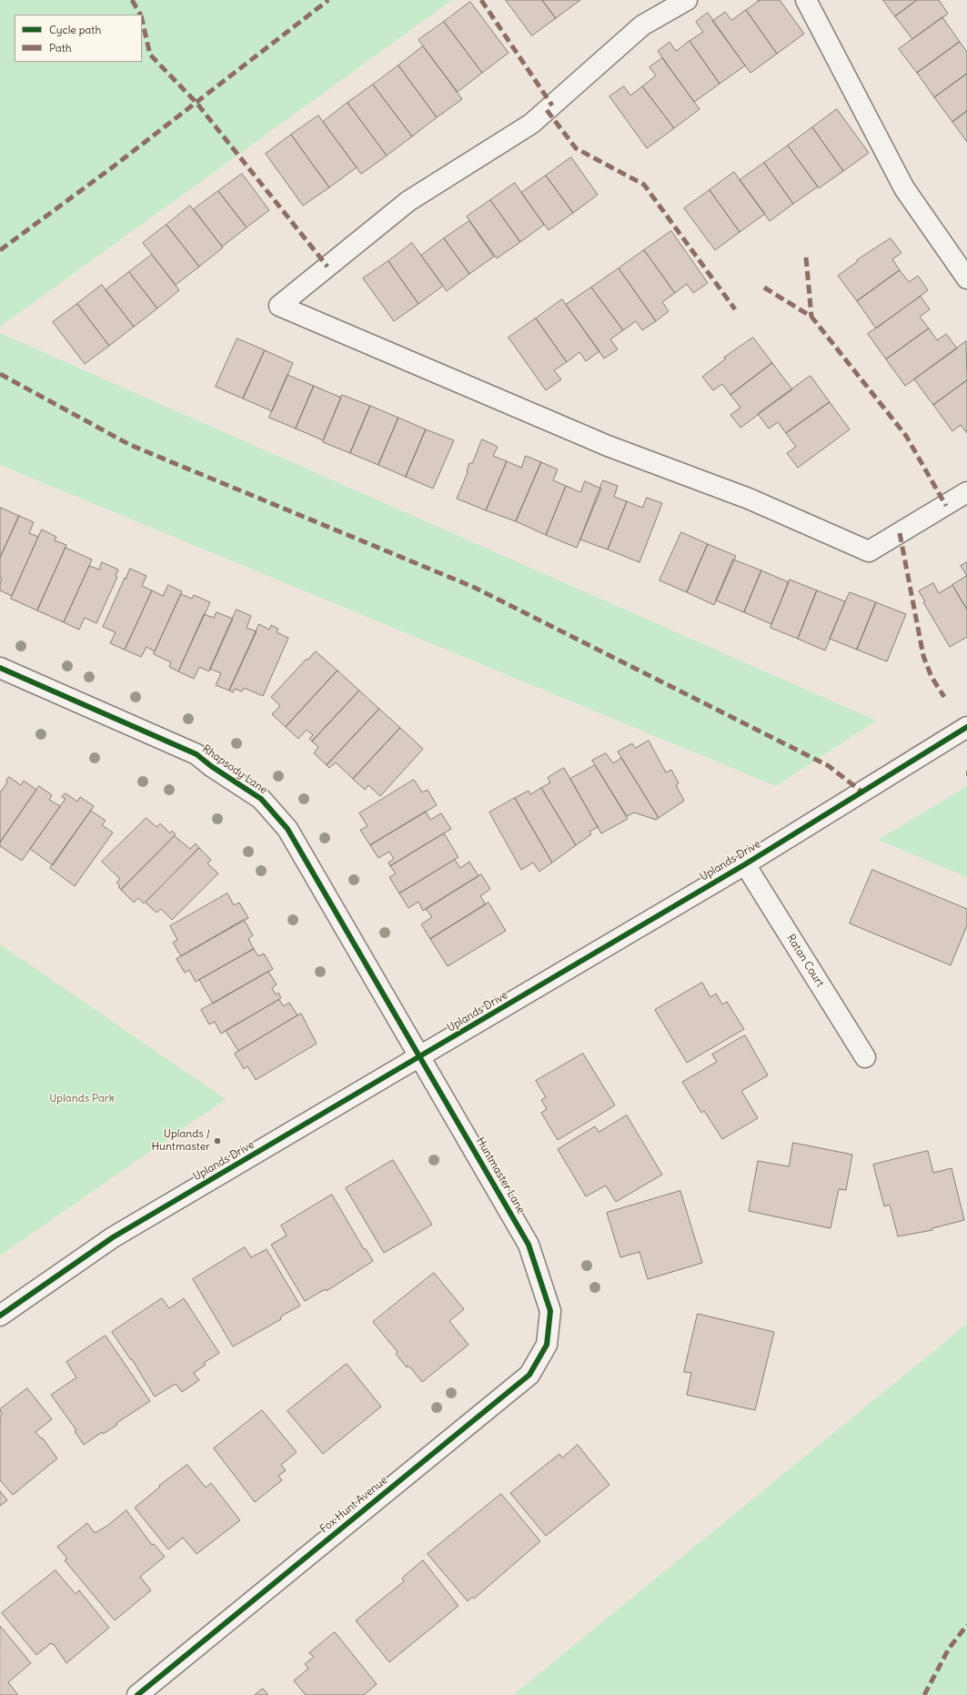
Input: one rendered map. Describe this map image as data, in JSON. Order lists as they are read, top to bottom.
{
  "streets": {
    "street": [
      "Rhapsody Lane",
      "Uplands Drive",
      "Ratan Court",
      "Huntmaster Lane",
      "Fox Hunt Avenue"
    ]
  },
  "crossings": [
    ["Rhapsody Lane", "Uplands Drive"],
    ["Rhapsody Lane", "Huntmaster Lane"],
    ["Uplands Drive", "Ratan Court"],
    ["Uplands Drive", "Huntmaster Lane"],
    ["Huntmaster Lane", "Fox Hunt Avenue"]
  ],
  "parks": ["Uplands Park"],
  "places": ["Uplands / Huntmaster"],
  "legend": ["Cycle path", "Path"]
}
